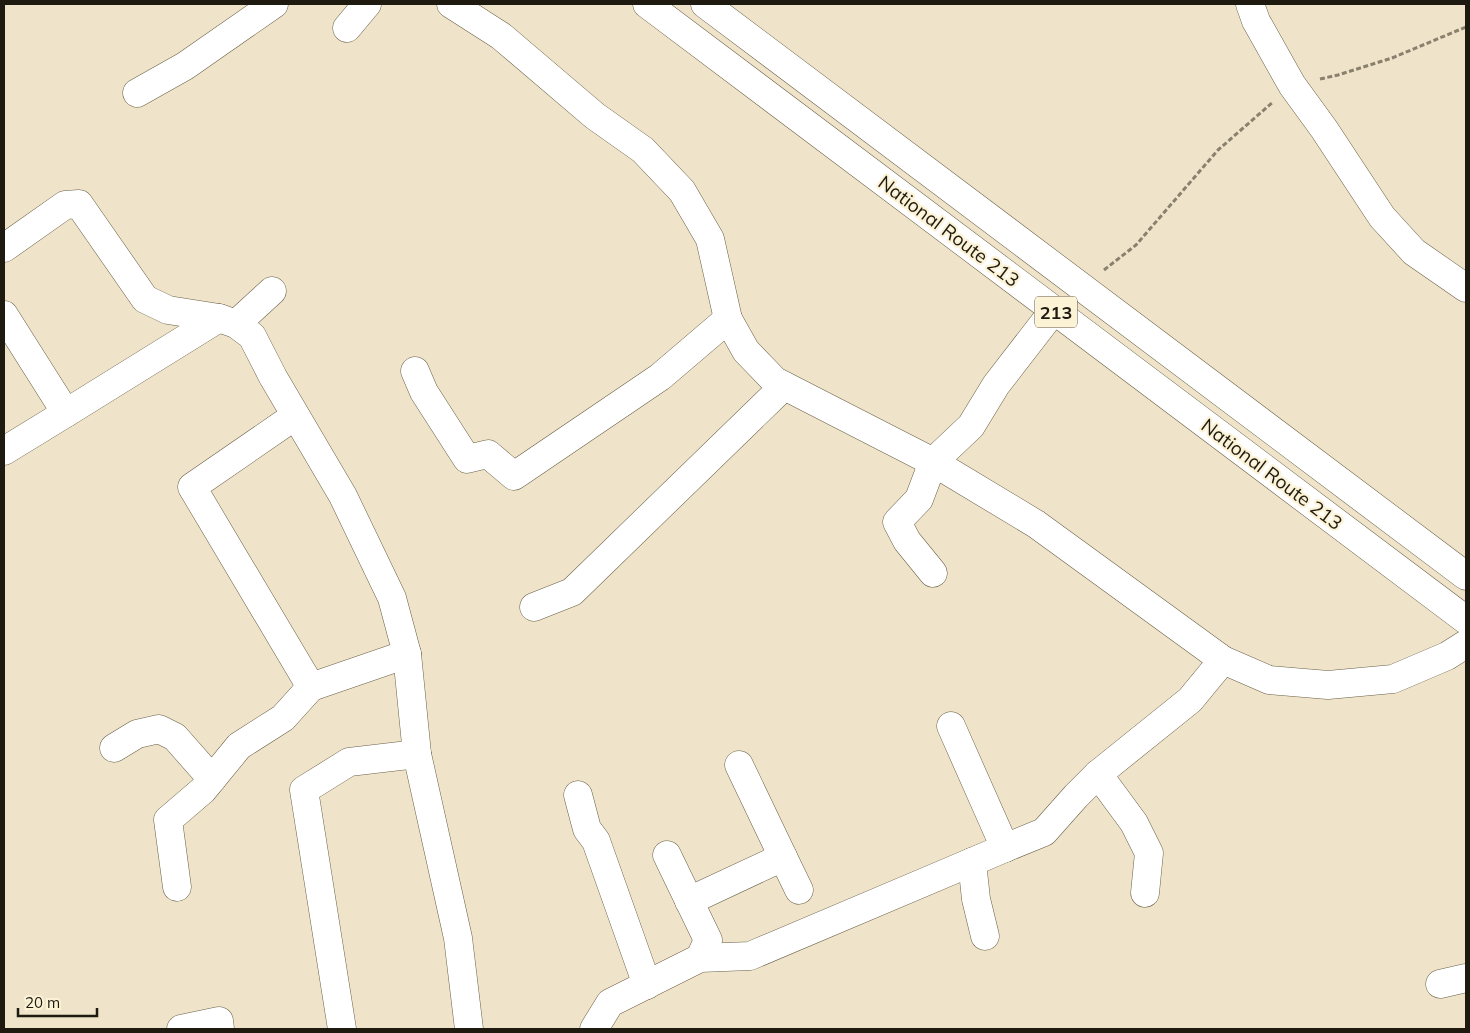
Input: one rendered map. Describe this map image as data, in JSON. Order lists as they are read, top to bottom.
{
  "streets": {
    "main road": ["National Route 213", "213"]
  },
  "scale_bar": "20 m"
}
